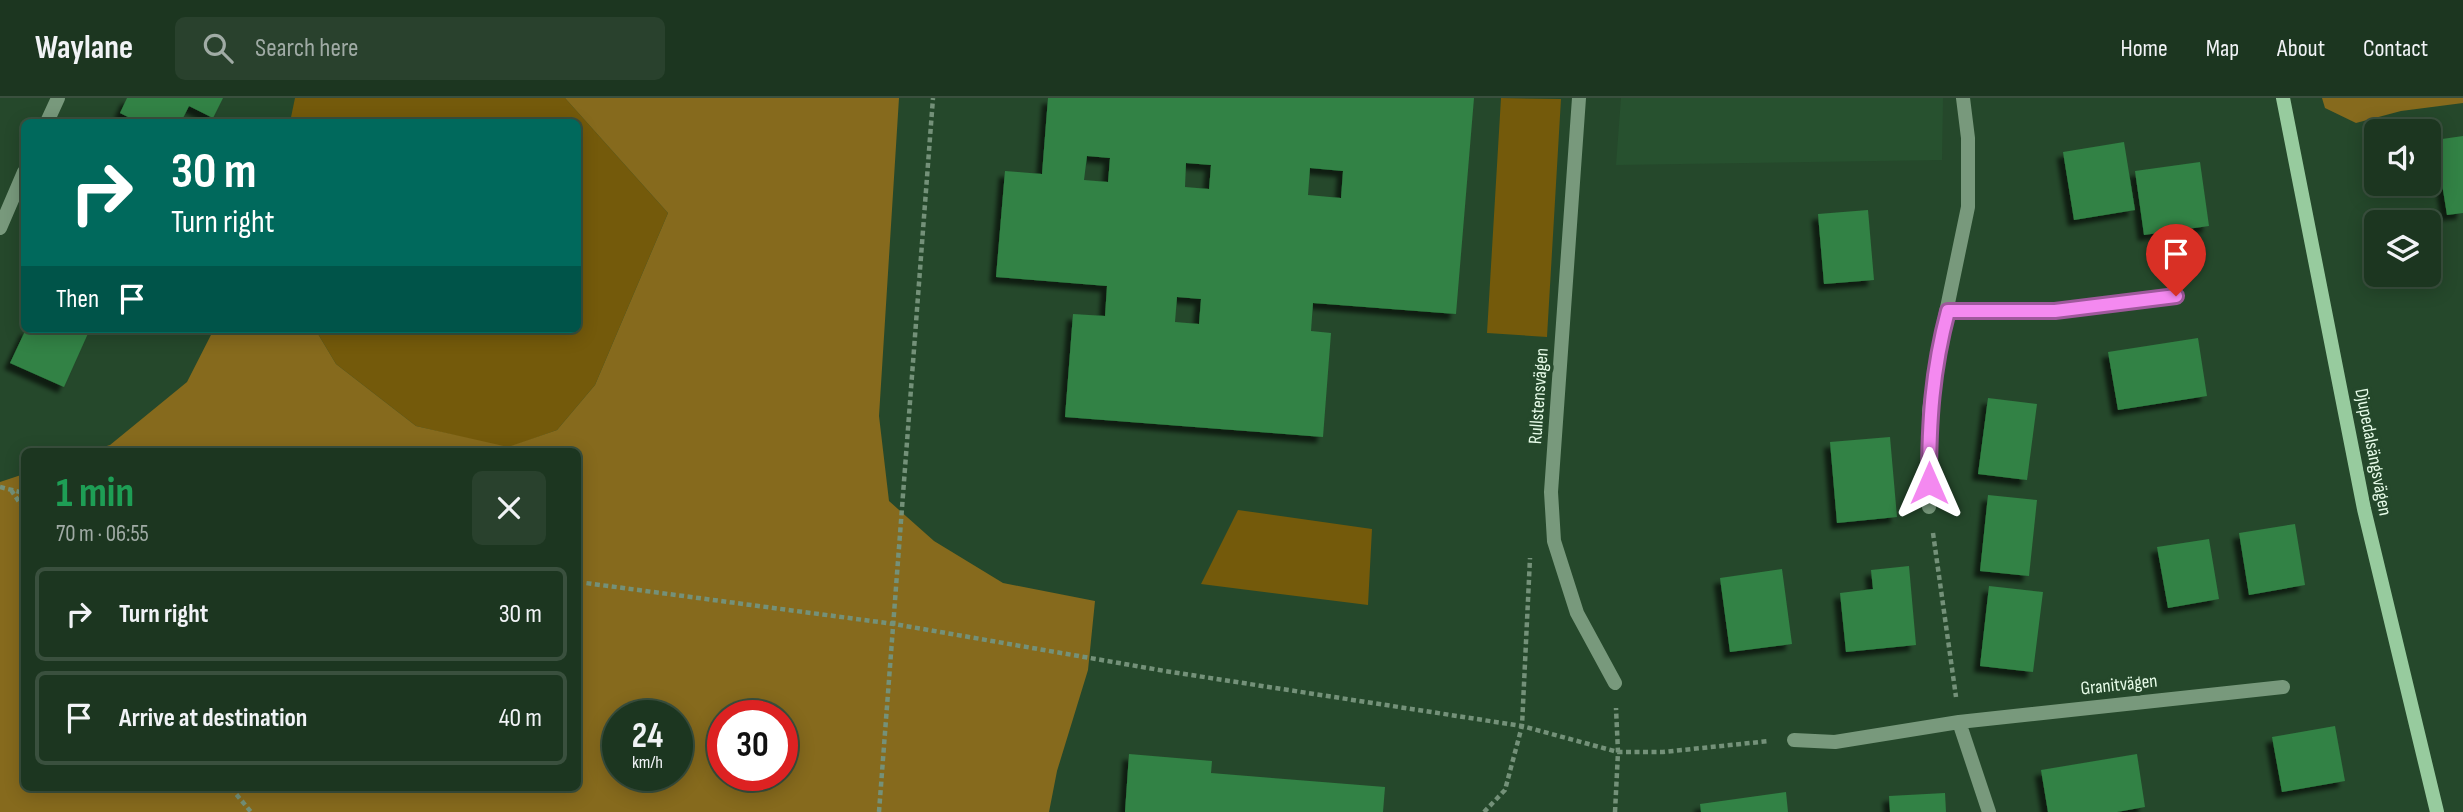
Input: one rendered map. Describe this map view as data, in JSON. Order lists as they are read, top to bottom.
{
  "streets": {
    "street": ["Rullstensvägen", "Djupedalsängsvägen", "Granitvägen"]
  },
  "page": {
    "header": "Waylane",
    "search": "Search here",
    "nav": [
      "Home",
      "Map",
      "About",
      "Contact"
    ],
    "turn": ["30 m", "Turn right"],
    "then": "Then",
    "heading": ["1 min", "70 m · 06:55"],
    "list": [
      {
        "name": "Turn right",
        "value": "30 m"
      },
      {
        "name": "Arrive at destination",
        "value": "40 m"
      }
    ],
    "speed": "24 km/h",
    "limit": "30"
  }
}
